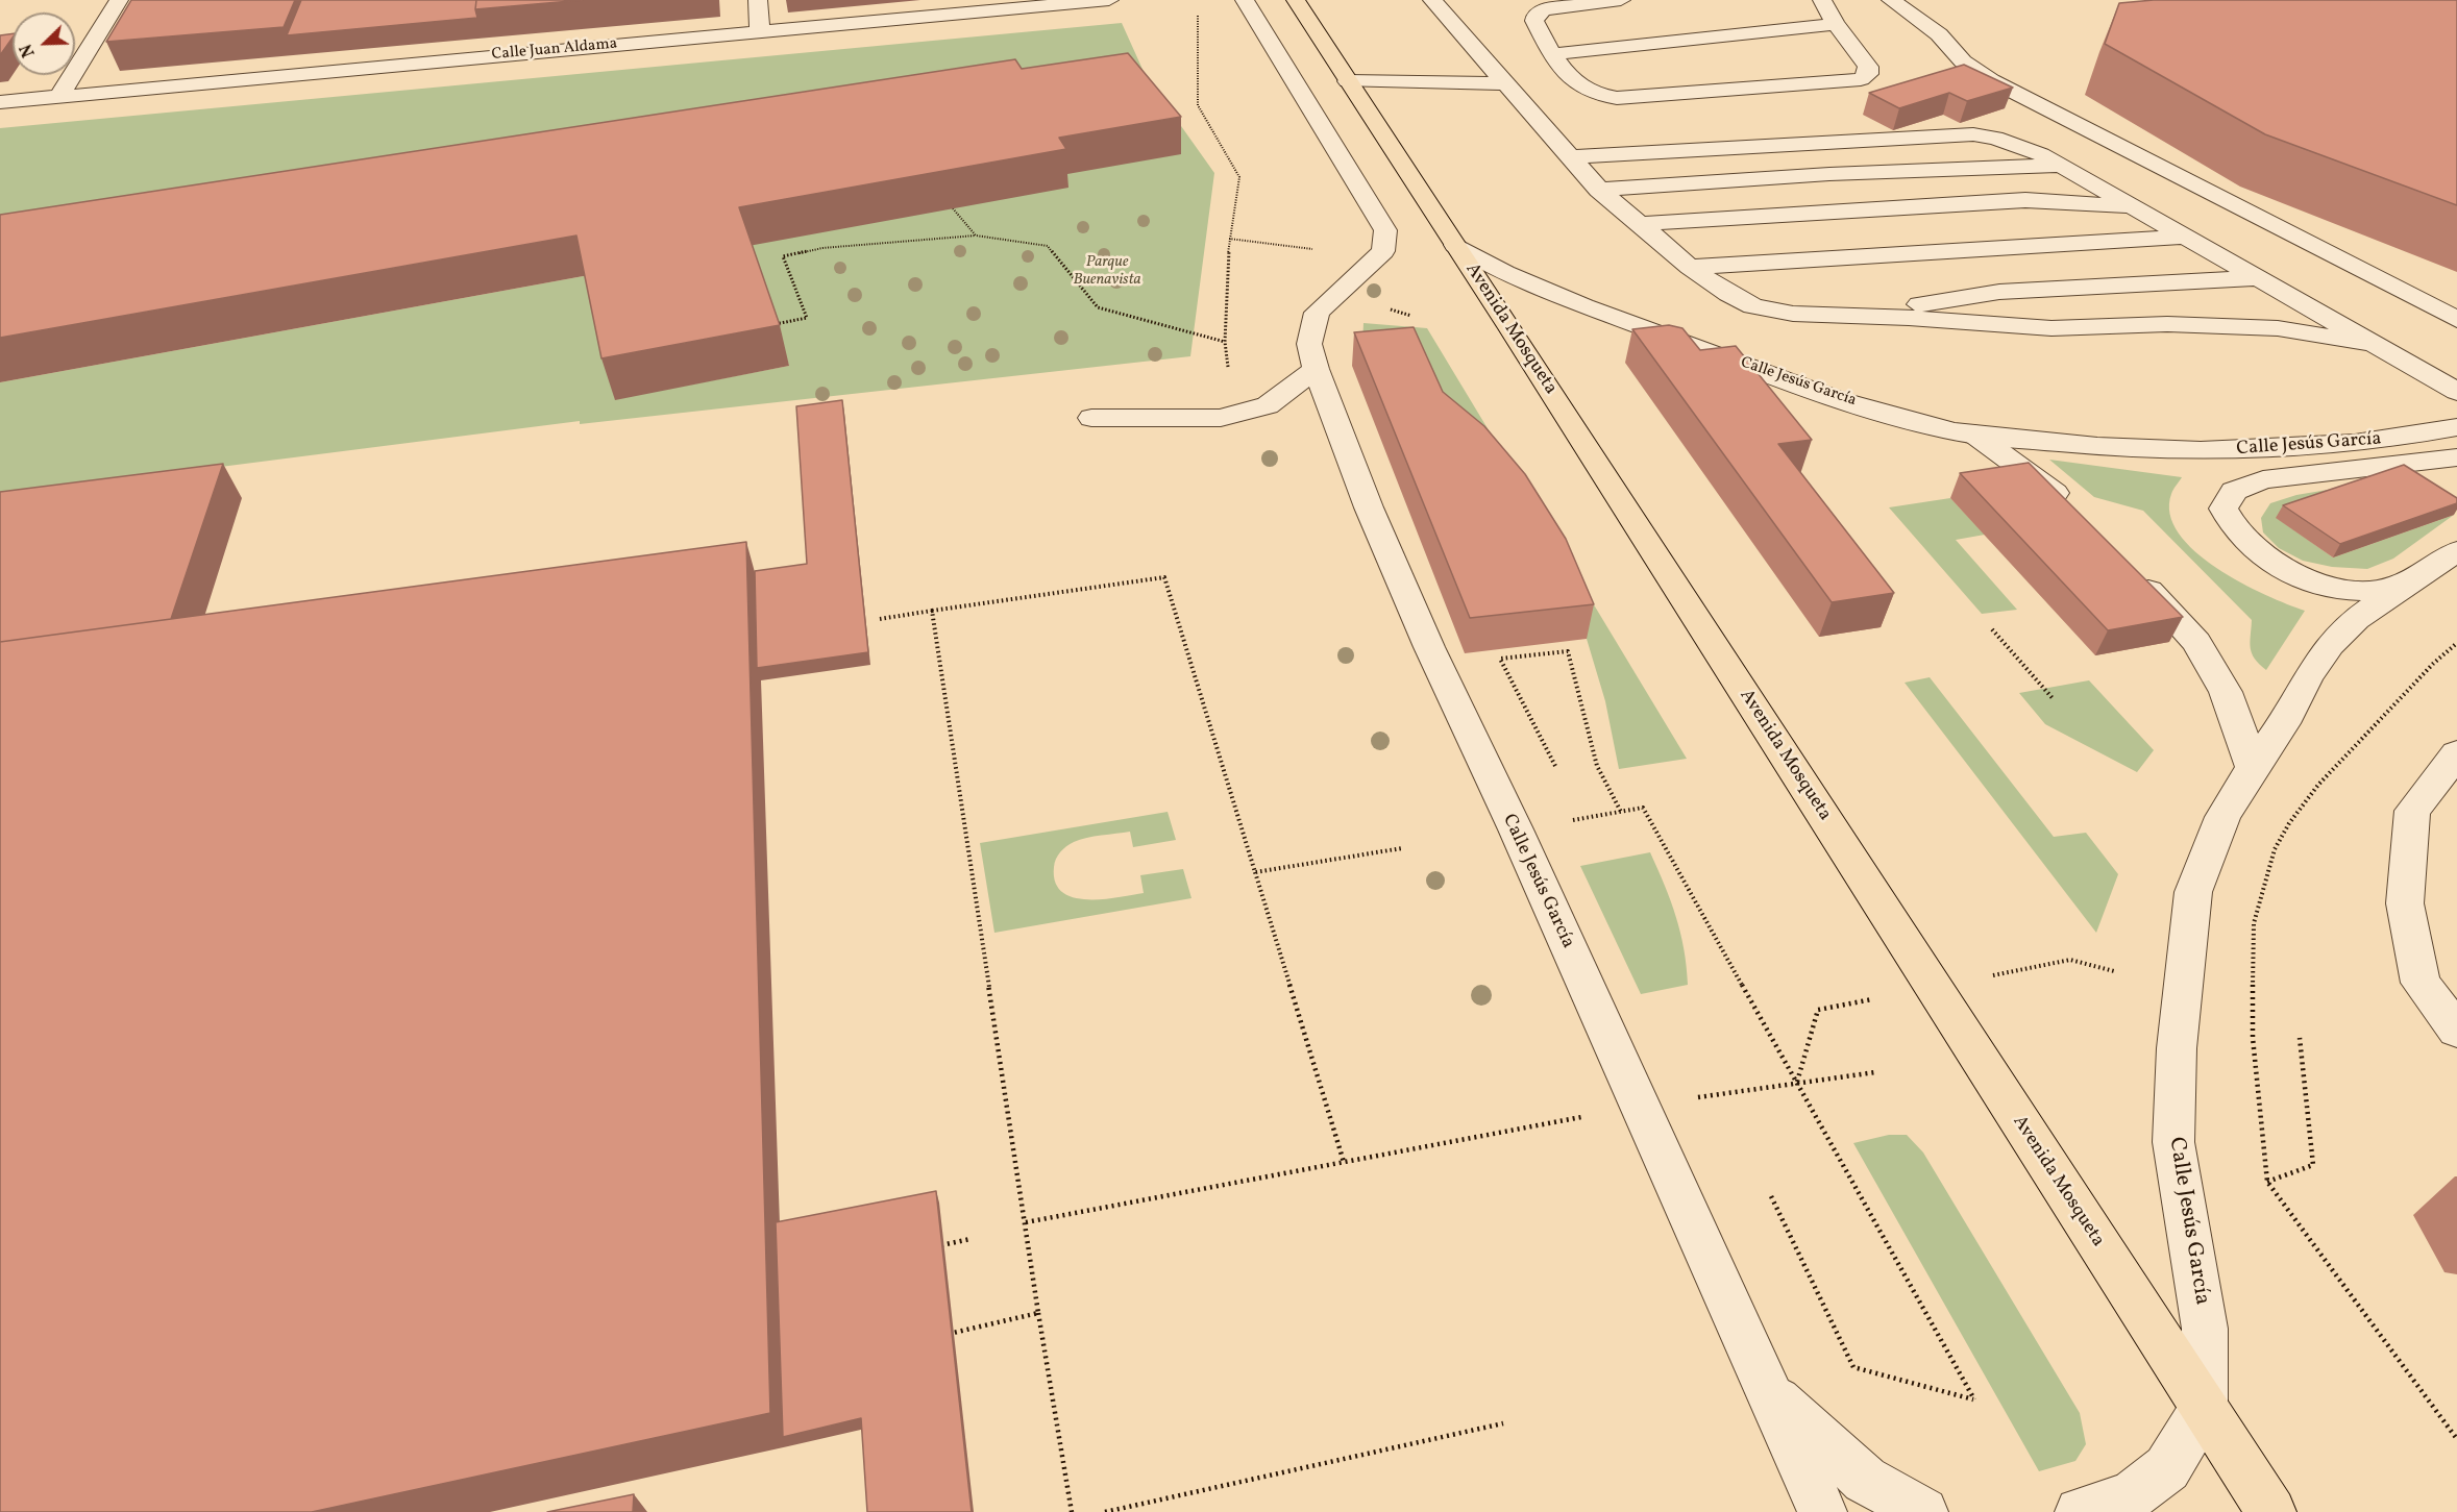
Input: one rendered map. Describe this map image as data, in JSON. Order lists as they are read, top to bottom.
{
  "streets": {
    "main road": ["Avenida Mosqueta"],
    "street": ["Calle Juan Aldama", "Calle Jesús García"]
  },
  "crossings": [
    ["Avenida Mosqueta", "Calle Jesús García"]
  ],
  "parks": ["Parque Buenavista"],
  "north": "bottom left"
}
